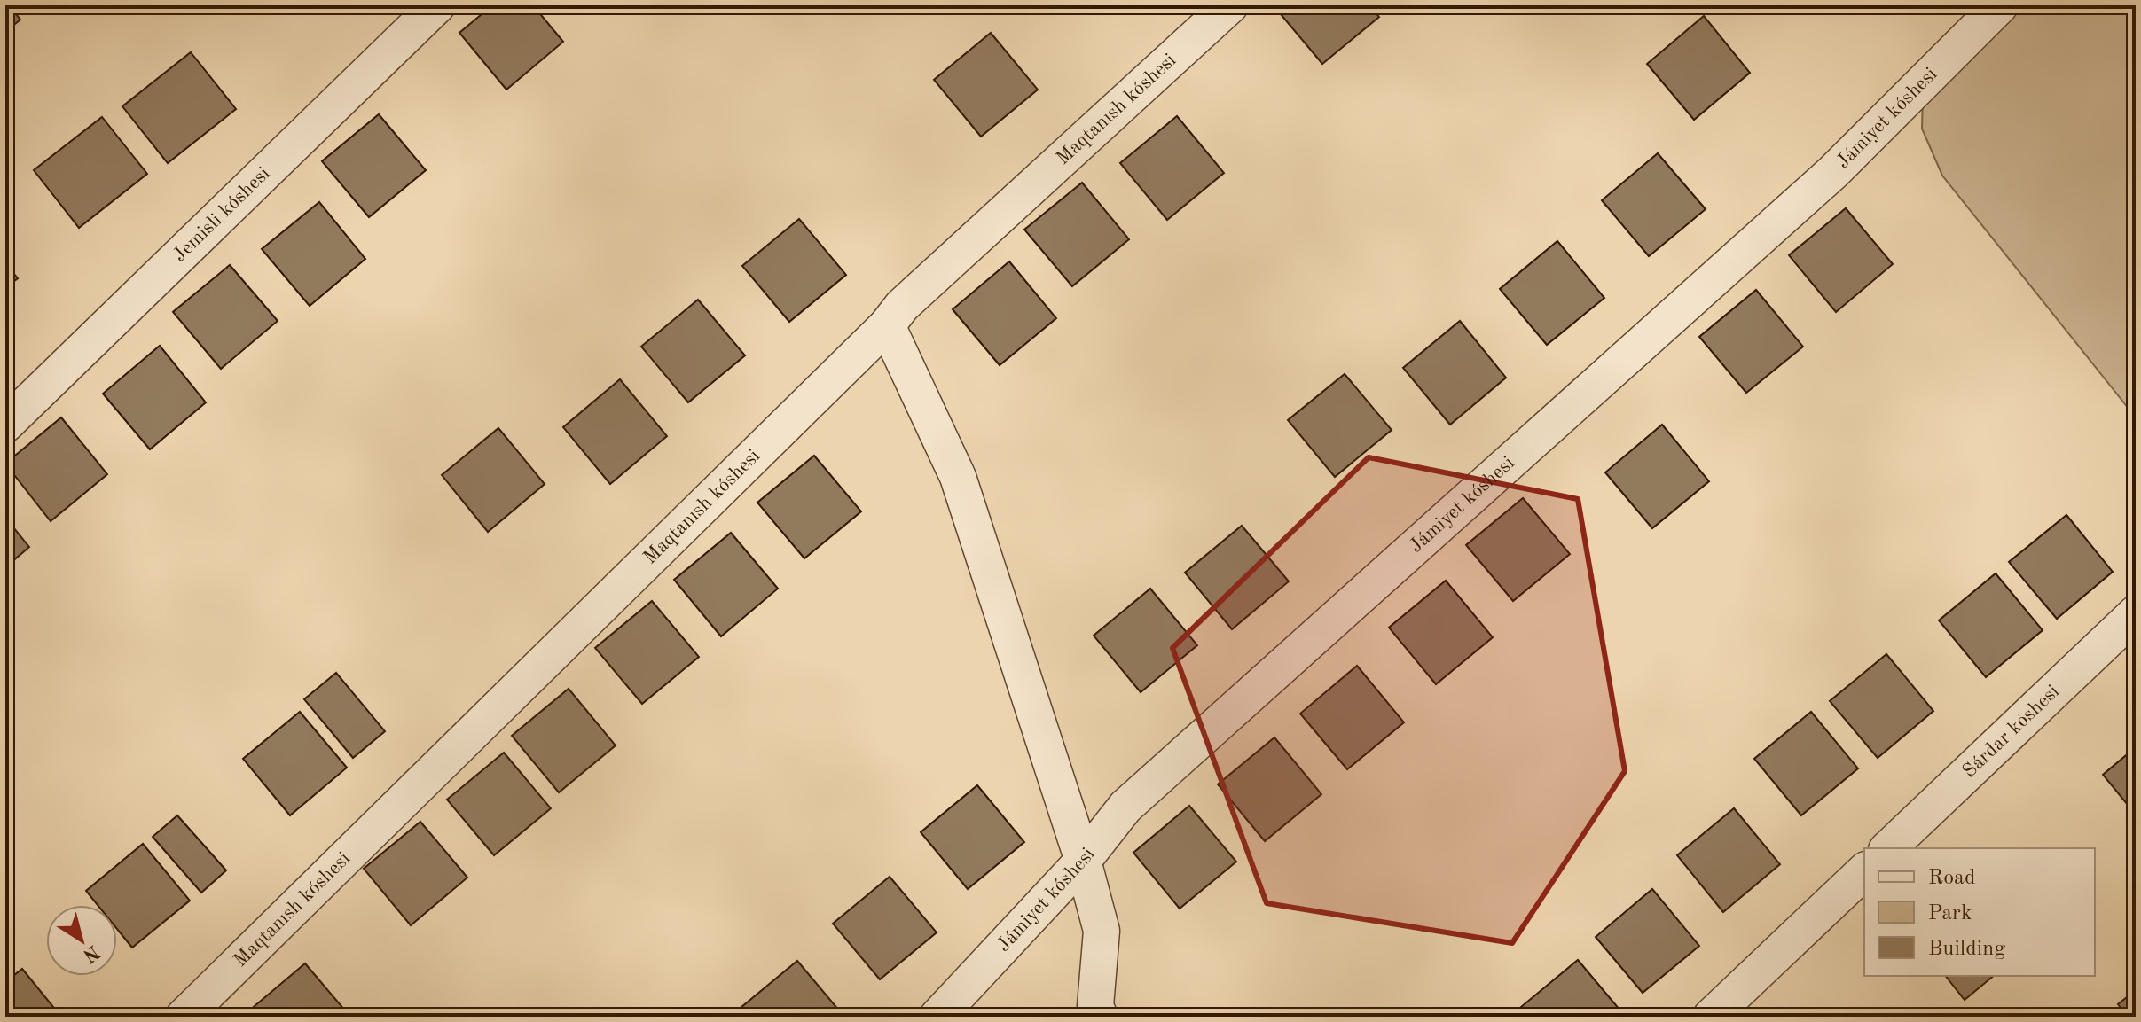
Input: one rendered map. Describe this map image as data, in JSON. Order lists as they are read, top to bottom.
{
  "streets": {
    "street": [
      "Maqtanısh kóshesi",
      "Jámiyet kóshesi",
      "Jemisli kóshesi",
      "Sárdar kóshesi"
    ]
  },
  "legend": ["Road", "Park", "Building"],
  "north": "bottom right"
}
